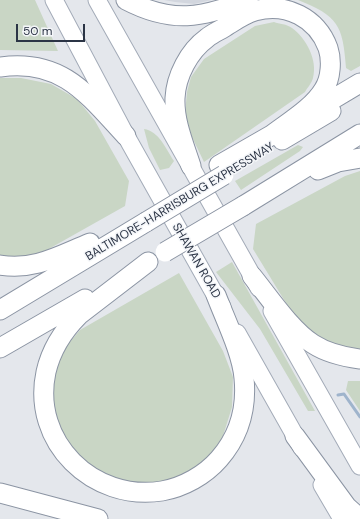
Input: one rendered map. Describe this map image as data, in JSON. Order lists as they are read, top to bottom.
{
  "streets": {
    "highway": ["BALTIMORE-HARRISBURG EXPRESSWAY"],
    "main road": ["SHAWAN ROAD"]
  },
  "scale_bar": "50 m"
}
